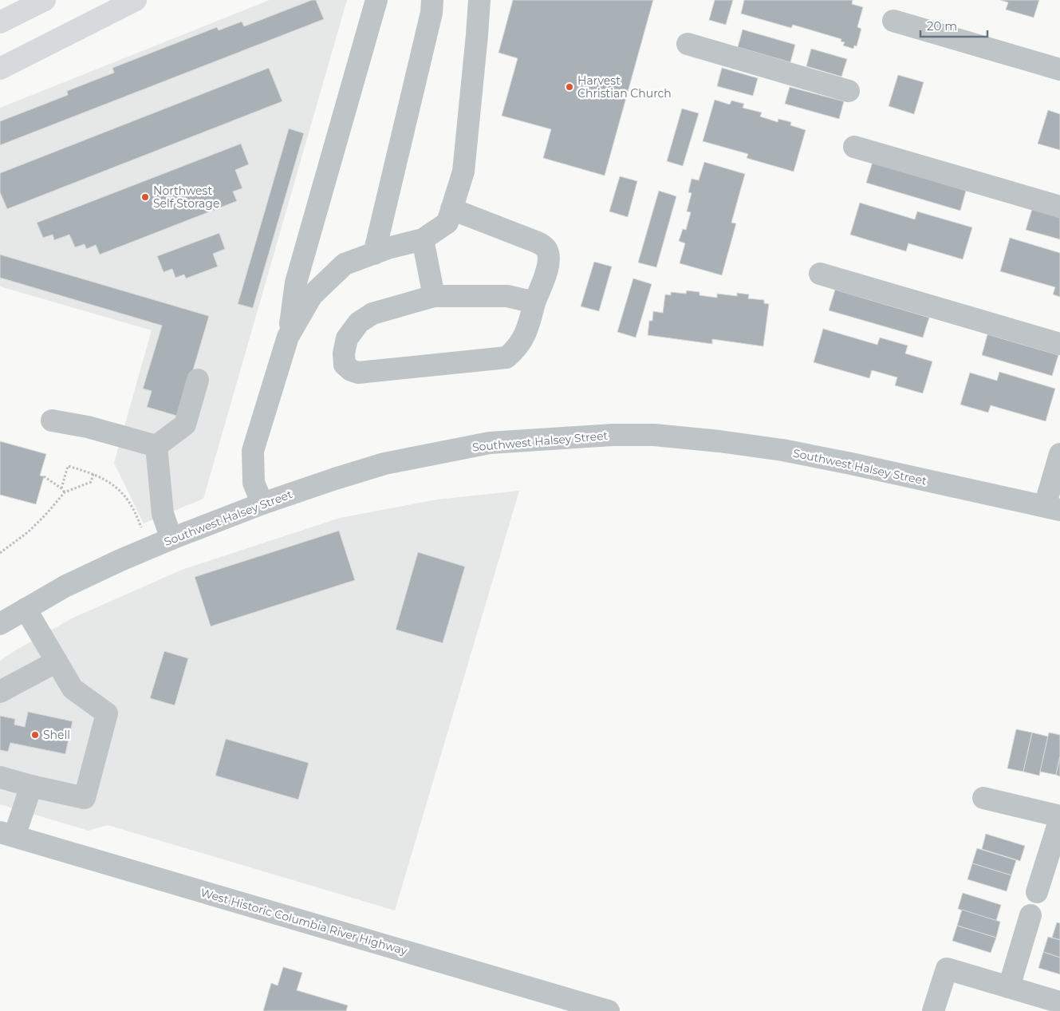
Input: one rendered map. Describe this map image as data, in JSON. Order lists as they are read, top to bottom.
{
  "streets": {
    "street": ["Southwest Halsey Street", "West Historic Columbia River Highway"]
  },
  "places": ["Harvest Christian Church", "Northwest Self Storage", "Shell"],
  "scale_bar": "20 m"
}
